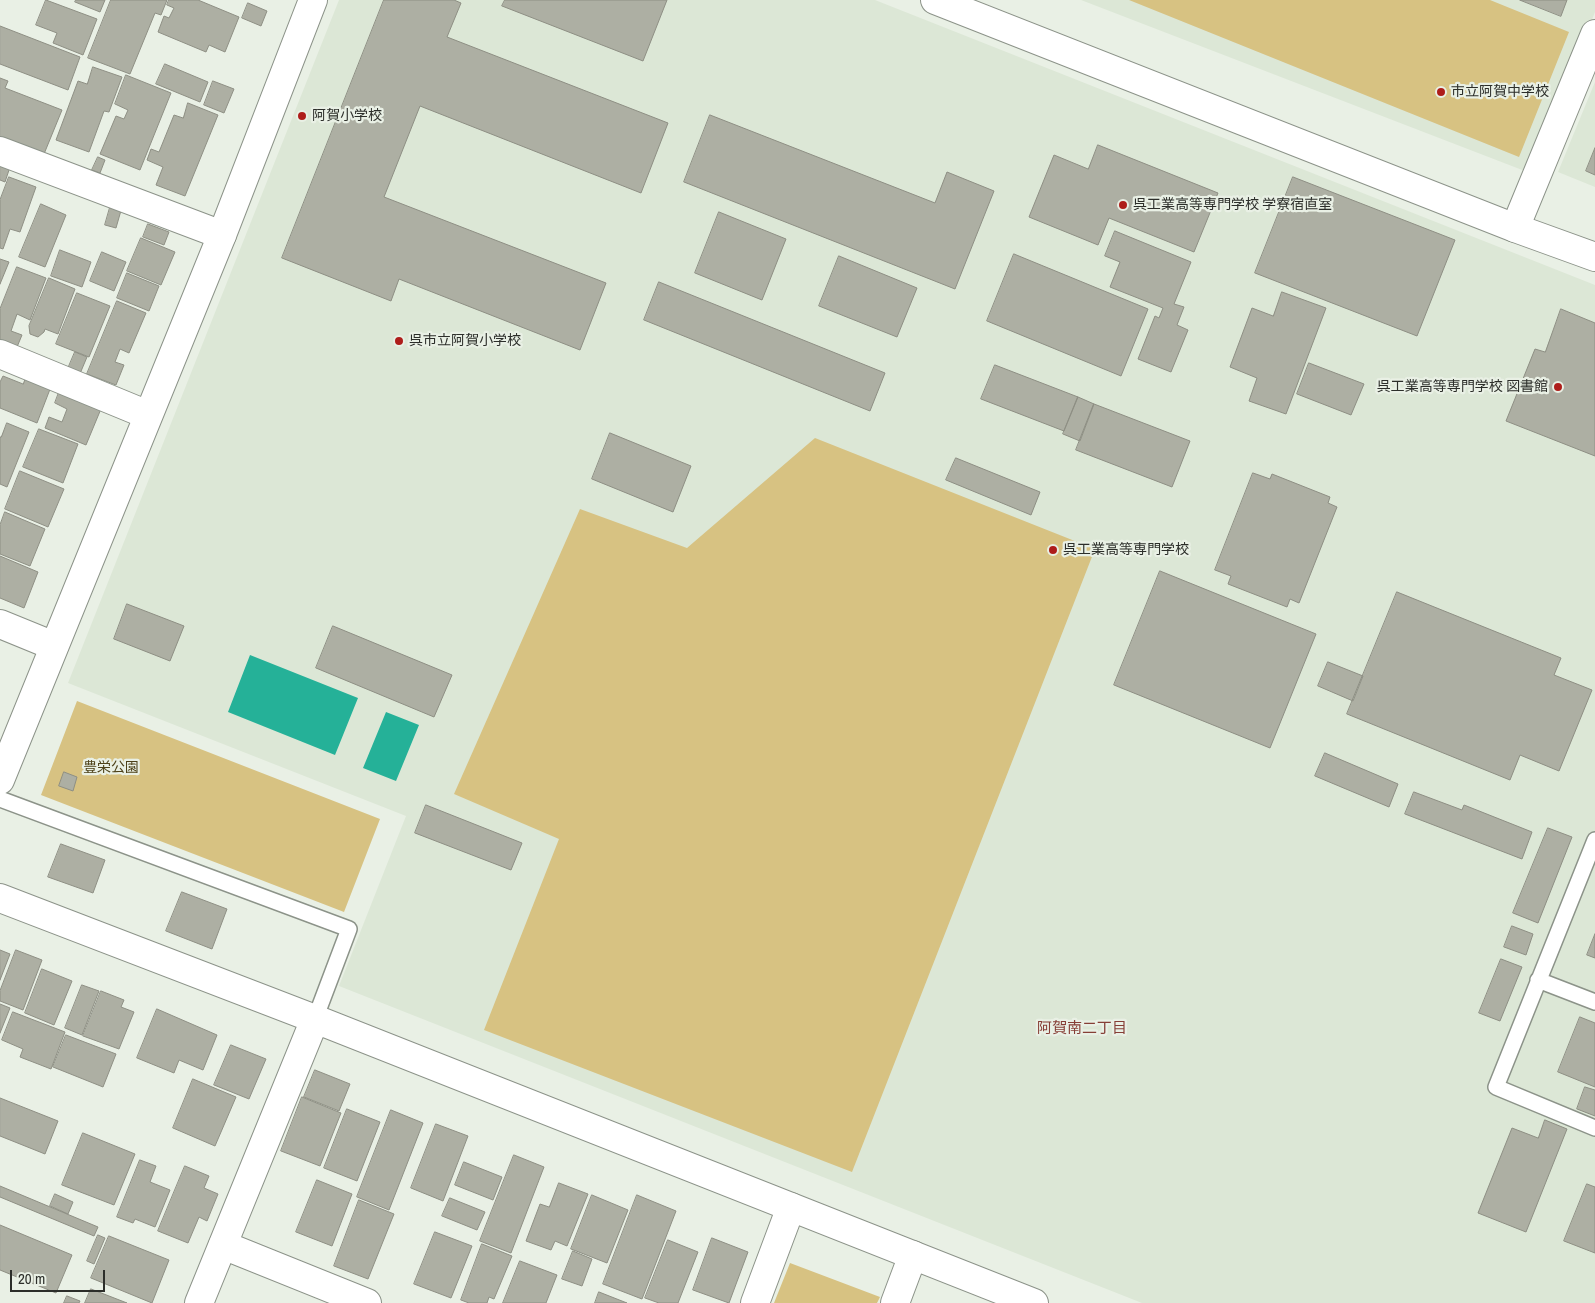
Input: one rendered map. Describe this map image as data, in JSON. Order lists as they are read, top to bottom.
{
  "districts": ["阿賀南二丁目"],
  "parks": ["豊栄公園"],
  "places": [
    "市立阿賀中学校",
    "阿賀小学校",
    "呉工業高等専門学校 学寮宿直室",
    "呉市立阿賀小学校",
    "呉工業高等専門学校 図書館",
    "呉工業高等専門学校"
  ],
  "scale_bar": "20 m"
}
